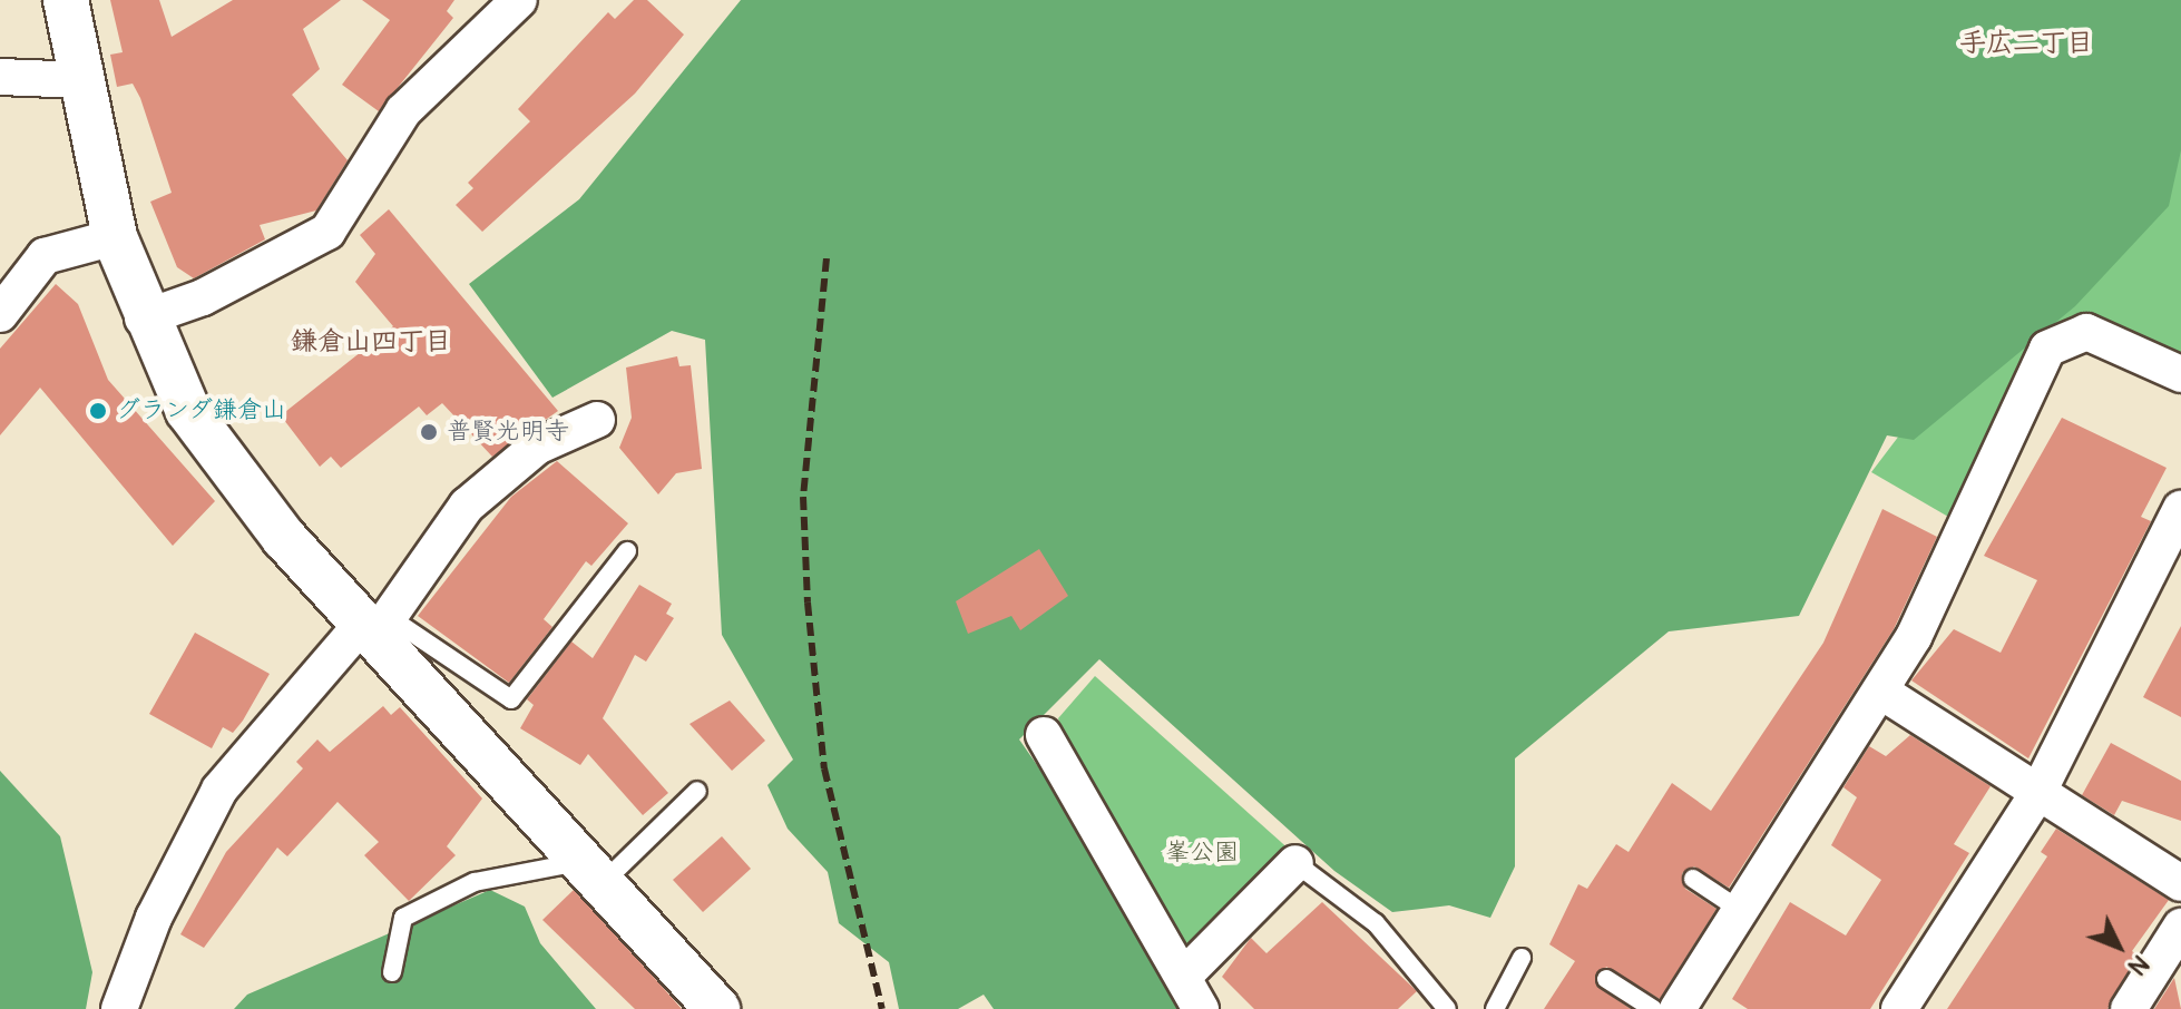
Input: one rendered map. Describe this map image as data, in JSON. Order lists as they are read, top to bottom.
{
  "districts": ["手広二丁目", "鎌倉山四丁目"],
  "parks": ["峯公園"],
  "places": ["グランダ鎌倉山", "普賢光明寺"],
  "north": "bottom right"
}
